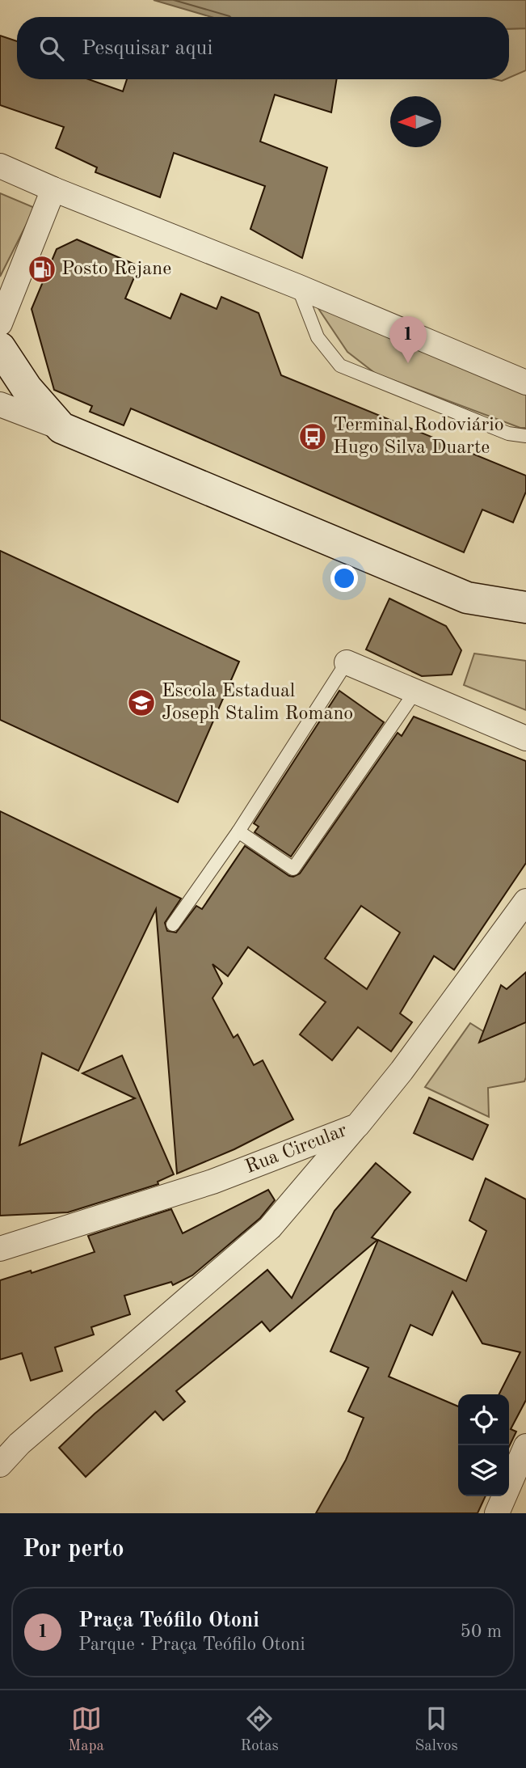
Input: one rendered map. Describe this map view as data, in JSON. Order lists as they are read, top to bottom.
{
  "streets": {
    "street": ["Rua Circular"]
  },
  "places": {
    "fuel station": ["Posto Rejane"],
    "bus stop": ["Terminal Rodoviário Hugo Silva Duarte"],
    "school or university": ["Escola Estadual Joseph Stalim Romano"]
  },
  "north": "left",
  "page": {
    "search": "Pesquisar aqui",
    "pins": "1",
    "heading": "Por perto",
    "list": [
      {
        "mark": "1",
        "name": "Praça Teófilo Otoni",
        "note": "Parque · Praça Teófilo Otoni",
        "value": "50 m"
      }
    ],
    "nav": ["Mapa", "Rotas", "Salvos"]
  }
}
